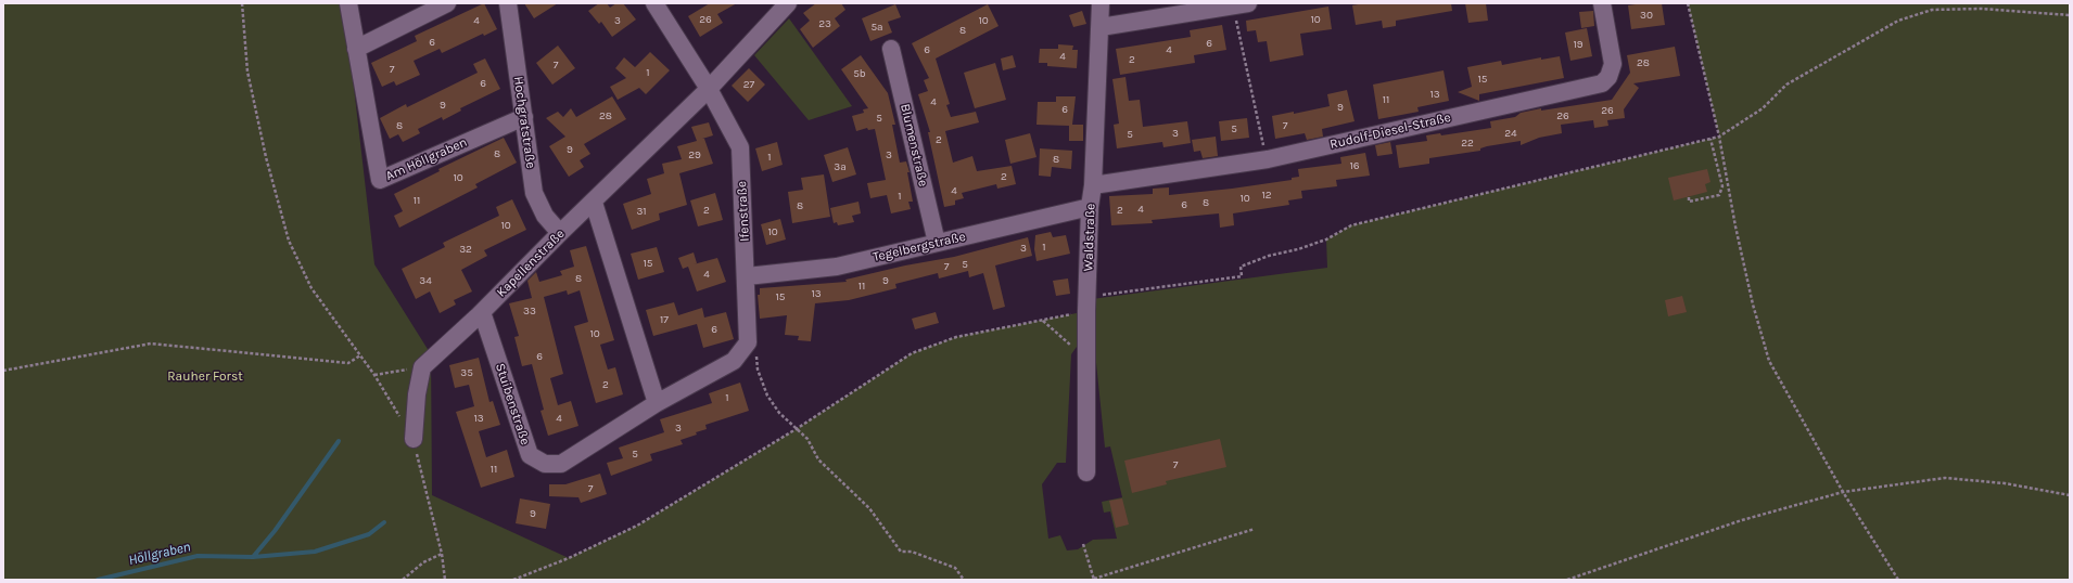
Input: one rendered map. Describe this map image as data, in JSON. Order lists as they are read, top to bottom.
{
  "streets": {
    "street": [
      "Hochgratstraße",
      "Rudolf-Diesel-Straße",
      "Blumenstraße",
      "Am Höllgraben",
      "Ifenstraße",
      "Waldstraße",
      "Tegelbergstraße",
      "Kapellenstraße",
      "Stuibenstraße"
    ]
  },
  "crossings": [
    ["Hochgratstraße", "Am Höllgraben"],
    ["Hochgratstraße", "Kapellenstraße"],
    ["Rudolf-Diesel-Straße", "Waldstraße"],
    ["Blumenstraße", "Tegelbergstraße"],
    ["Ifenstraße", "Tegelbergstraße"],
    ["Ifenstraße", "Kapellenstraße"],
    ["Ifenstraße", "Stuibenstraße"],
    ["Waldstraße", "Tegelbergstraße"],
    ["Kapellenstraße", "Stuibenstraße"]
  ],
  "water": ["Höllgraben"],
  "parks": ["Rauher Forst"],
  "house_numbers": [
    "30",
    "26",
    "10",
    "4",
    "3",
    "10",
    "23",
    "5a",
    "8",
    "6",
    "6",
    "19",
    "6",
    "4",
    "4",
    "2",
    "28",
    "7",
    "7",
    "1",
    "5b",
    "15",
    "6",
    "27",
    "13",
    "11",
    "4",
    "9",
    "9",
    "6",
    "26",
    "28",
    "26",
    "5",
    "8",
    "7",
    "5",
    "3",
    "24",
    "5",
    "2",
    "22",
    "9",
    "8",
    "29",
    "3",
    "1",
    "8",
    "16",
    "3a",
    "2",
    "10",
    "4",
    "12",
    "1",
    "10",
    "11",
    "8",
    "6",
    "8",
    "4",
    "2",
    "2",
    "31",
    "10",
    "10",
    "1",
    "3",
    "32",
    "15",
    "5",
    "7",
    "4",
    "8",
    "34",
    "9",
    "11",
    "13",
    "15",
    "33",
    "17",
    "6",
    "10",
    "6",
    "35",
    "2",
    "1",
    "13",
    "4",
    "3",
    "5",
    "7",
    "11",
    "7",
    "9"
  ]
}
